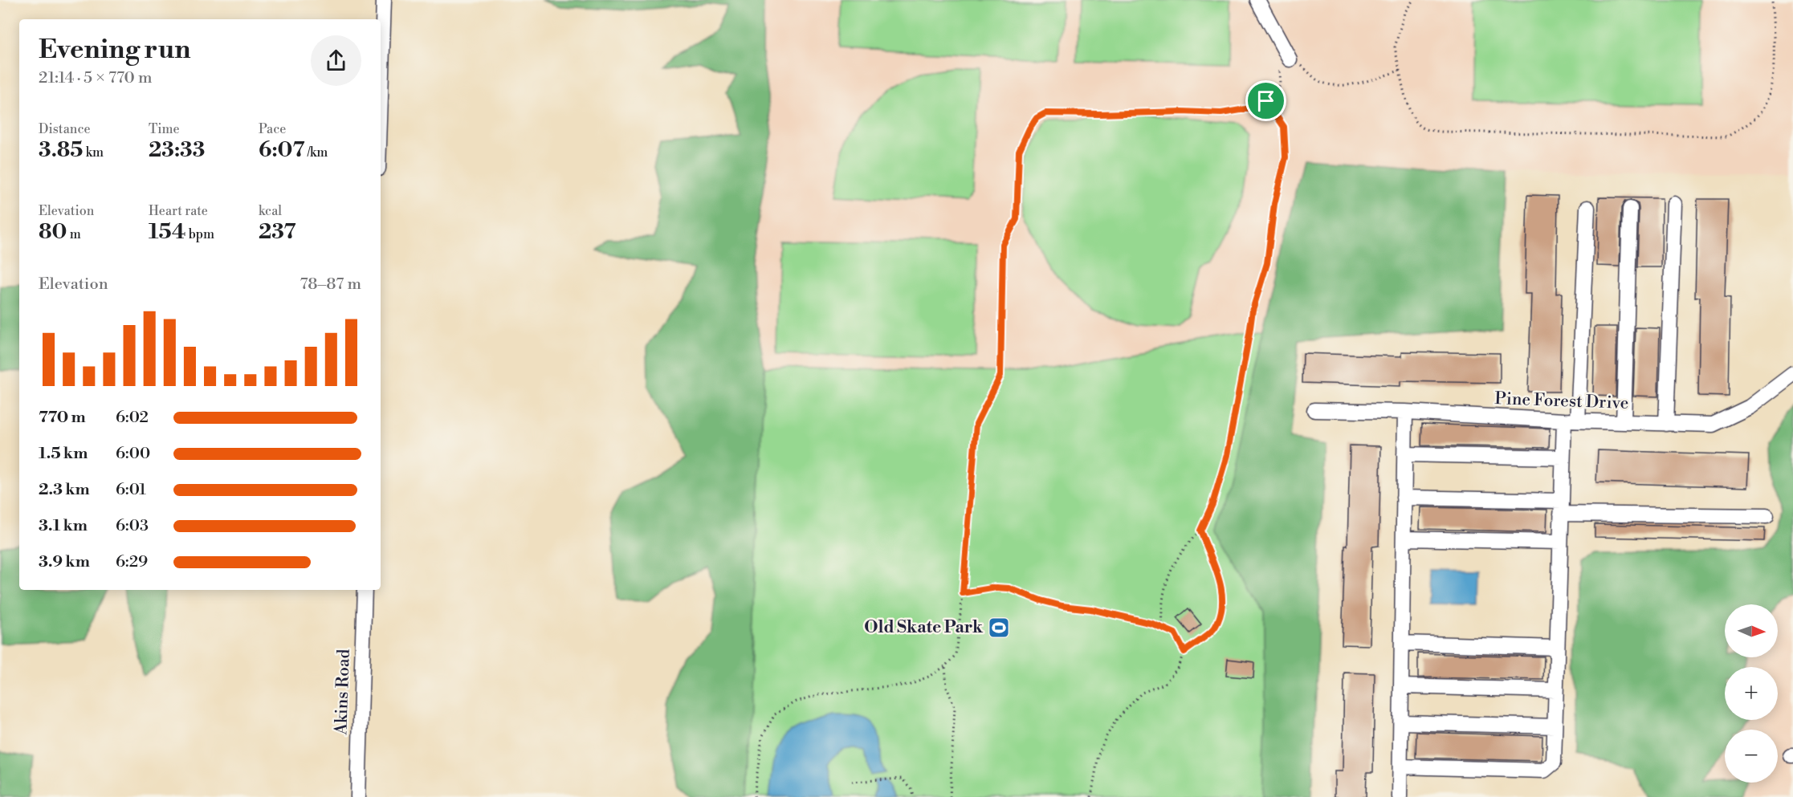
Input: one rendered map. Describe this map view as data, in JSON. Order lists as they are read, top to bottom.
{
  "streets": {
    "street": ["Pine Forest Drive", "Akins Road"]
  },
  "places": {
    "sports": ["Old Skate Park"]
  },
  "north": "right",
  "page": {
    "heading": ["Evening run", "21:14 · 5 × 770 m"],
    "stats": [
      ["Distance", "3.85 km"],
      ["Time", "23:33"],
      ["Pace", "6:07 /km"],
      ["Elevation", "80 m"],
      ["Heart rate", "154 bpm"],
      ["kcal", "237"]
    ],
    "chart": ["Elevation", "78–87 m"],
    "list": [
      {
        "name": "770 m",
        "note": "6:02"
      },
      {
        "name": "1.5 km",
        "note": "6:00"
      },
      {
        "name": "2.3 km",
        "note": "6:01"
      },
      {
        "name": "3.1 km",
        "note": "6:03"
      },
      {
        "name": "3.9 km",
        "note": "6:29"
      }
    ],
    "map_buttons": ["+", "−"]
  }
}
